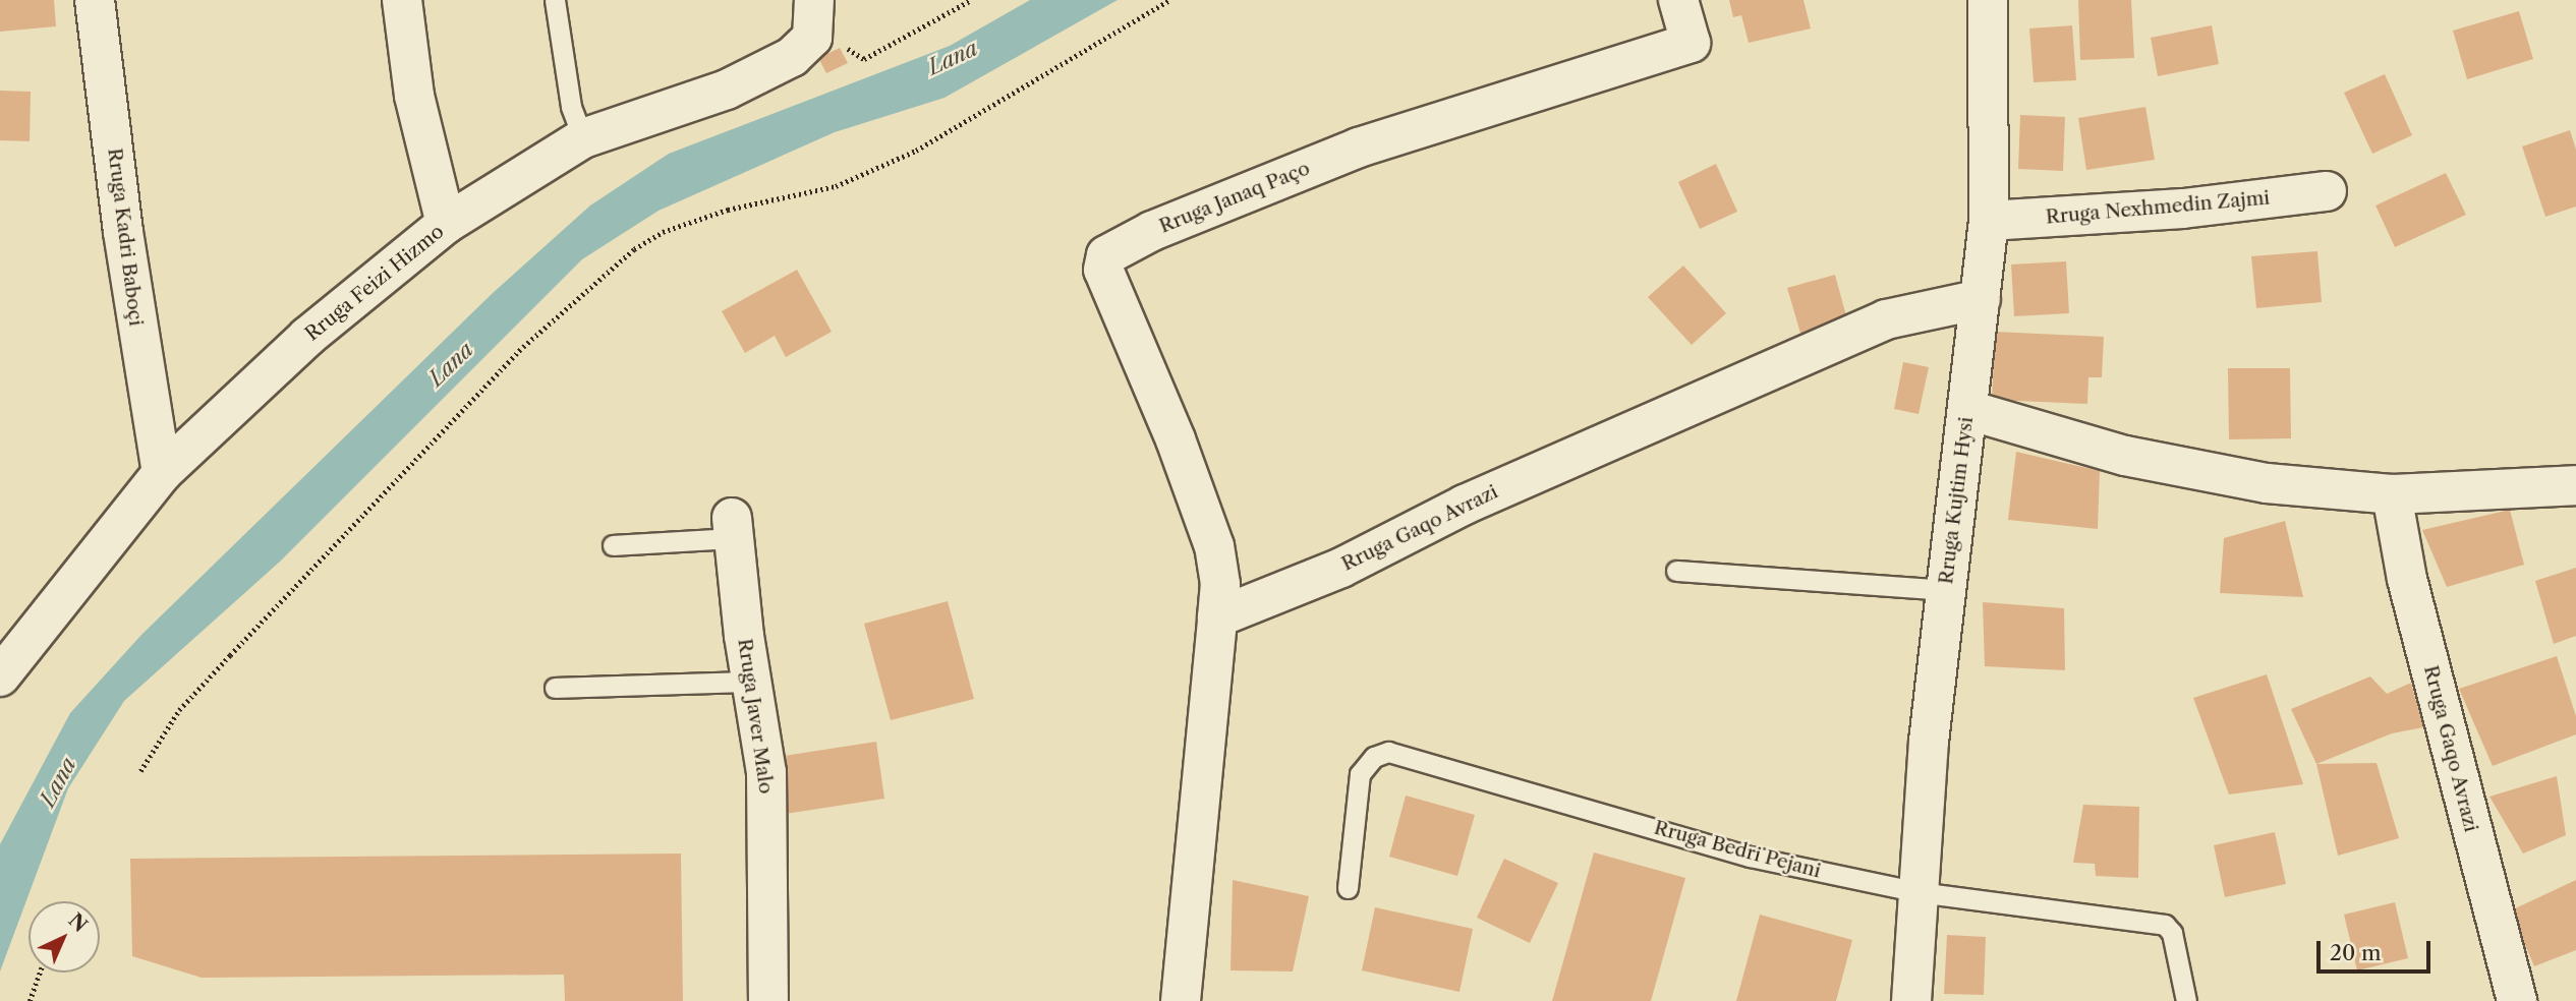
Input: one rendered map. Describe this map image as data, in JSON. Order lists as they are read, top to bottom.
{
  "streets": {
    "street": [
      "Rruga Janaq Paço",
      "Rruga Nexhmedin Zajmi",
      "Rruga Kadri Baboçi",
      "Rruga Feizi Hizmo",
      "Rruga Kujtim Hysi",
      "Rruga Gaqo Avrazi",
      "Rruga Javer Malo"
    ],
    "lane": ["Rruga Bedri Pejani"]
  },
  "crossings": [
    ["Rruga Janaq Paço", "Rruga Gaqo Avrazi"],
    ["Rruga Nexhmedin Zajmi", "Rruga Kujtim Hysi"],
    ["Rruga Kadri Baboçi", "Rruga Feizi Hizmo"],
    ["Rruga Kujtim Hysi", "Rruga Gaqo Avrazi"],
    ["Rruga Kujtim Hysi", "Rruga Bedri Pejani"]
  ],
  "water": ["Lana"],
  "scale_bar": "20 m",
  "north": "top right"
}
